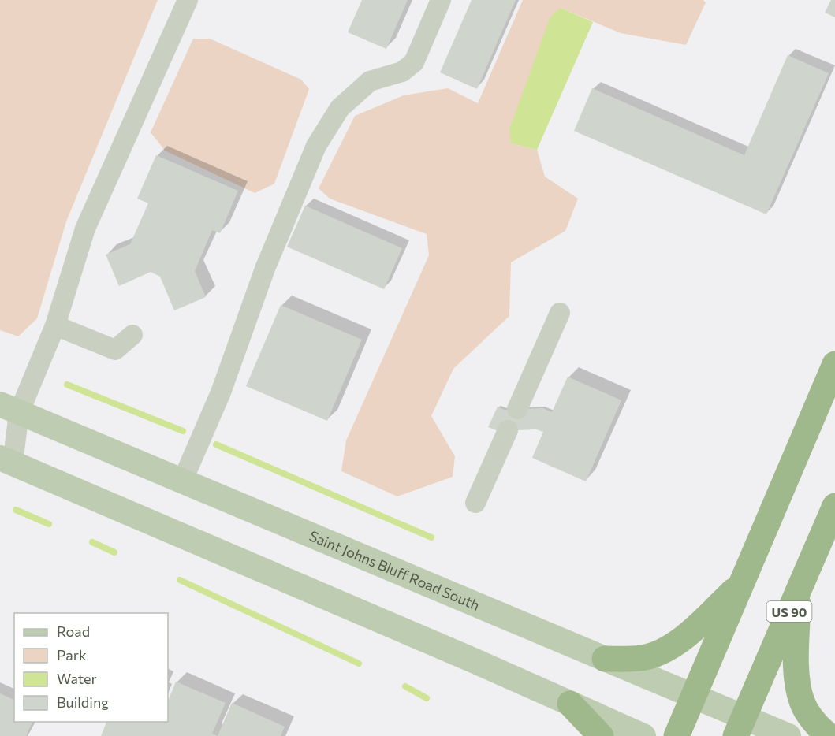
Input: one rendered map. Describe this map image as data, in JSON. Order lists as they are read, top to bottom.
{
  "streets": {
    "highway": ["US 90"],
    "main road": ["Saint Johns Bluff Road South"]
  },
  "crossings": [
    ["Saint Johns Bluff Road South", "US 90"]
  ],
  "legend": [
    "Road",
    "Park",
    "Water",
    "Building"
  ]
}
